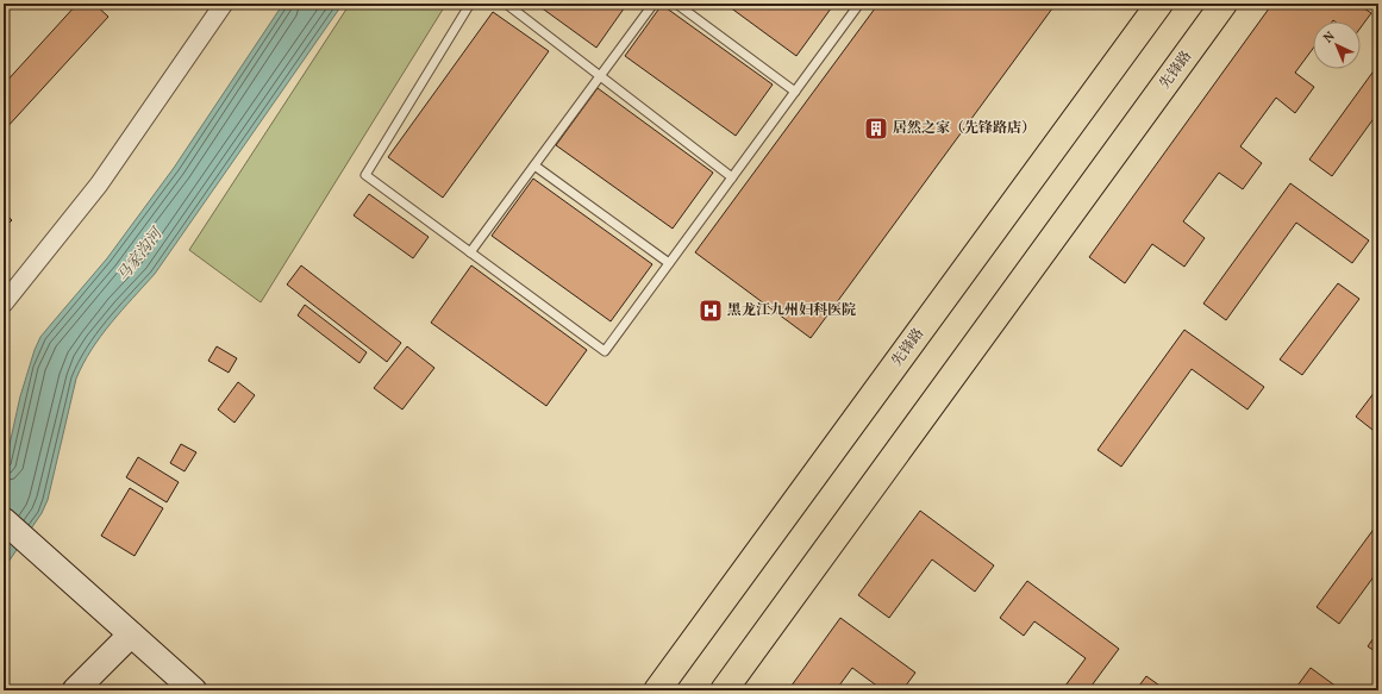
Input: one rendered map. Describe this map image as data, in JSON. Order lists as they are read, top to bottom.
{
  "streets": {
    "main road": ["先锋路"]
  },
  "water": ["马家沟河"],
  "places": {
    "building": ["居然之家（先锋路店）"],
    "hospital": ["黑龙江九州妇科医院"]
  },
  "north": "top left"
}
